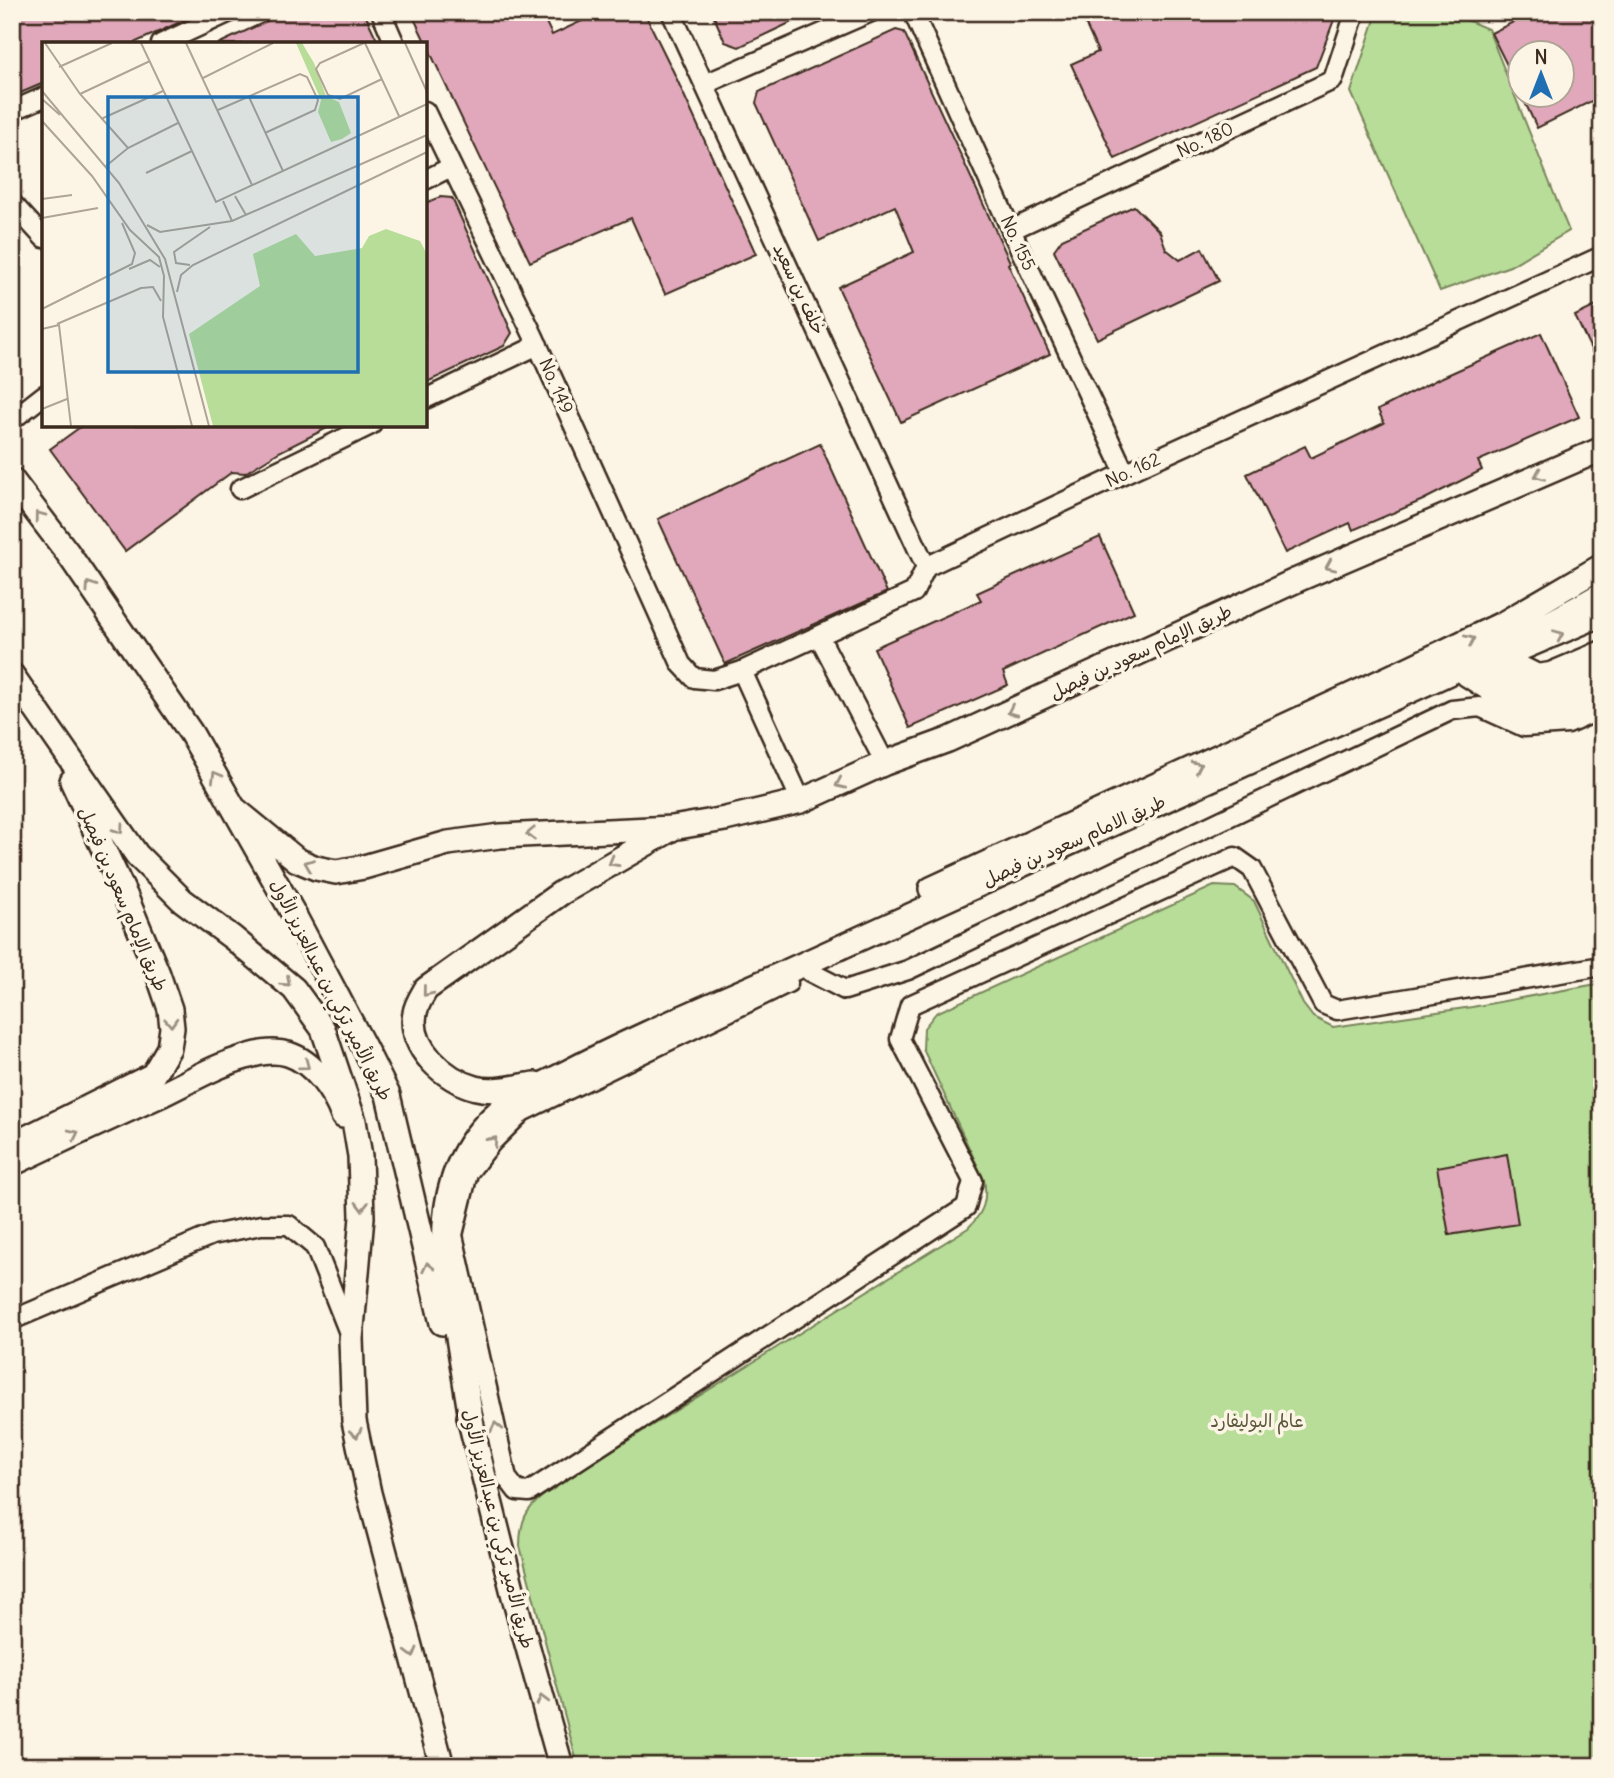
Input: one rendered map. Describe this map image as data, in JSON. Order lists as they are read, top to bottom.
{
  "streets": {
    "main road": ["طريق الإمام سعود بن فيصل", "طريق الامام سعود بن فيصل", "طريق الأمير تركي بن عبدالعزيز الأول"],
    "street": [
      "No. 180",
      "No. 155",
      "خلف بن سعيد",
      "No. 149",
      "No. 162"
    ]
  },
  "crossings": [
    ["No. 180", "No. 155"],
    ["No. 155", "No. 162"],
    ["خلف بن سعيد", "No. 162"],
    ["طريق الإمام سعود بن فيصل", "طريق الأمير تركي بن عبدالعزيز الأول"]
  ],
  "parks": ["عالم البوليفارد"],
  "north": "top"
}
